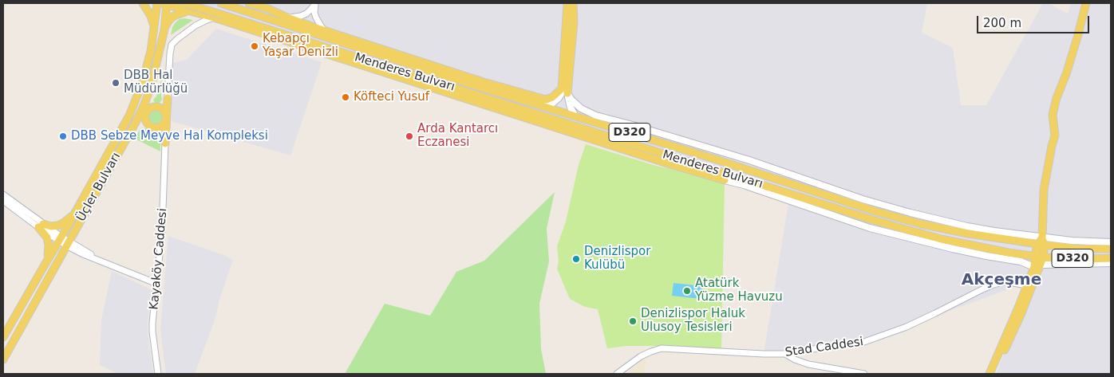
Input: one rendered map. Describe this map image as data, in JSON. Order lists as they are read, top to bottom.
{
  "streets": {
    "main road": ["Menderes Bulvarı", "D320", "Üçler Bulvarı"],
    "street": ["Kayaköy Caddesi", "Stad Caddesi"]
  },
  "districts": ["Akçeşme"],
  "places": [
    "Kebapçı Yaşar Denizli",
    "DBB Hal Müdürlüğü",
    "Köfteci Yusuf",
    "DBB Sebze Meyve Hal Kompleksi",
    "Arda Kantarcı Eczanesi",
    "Denizlispor Kulübü",
    "Atatürk Yüzme Havuzu",
    "Denizlispor Haluk Ulusoy Tesisleri"
  ],
  "scale_bar": "200 m"
}
